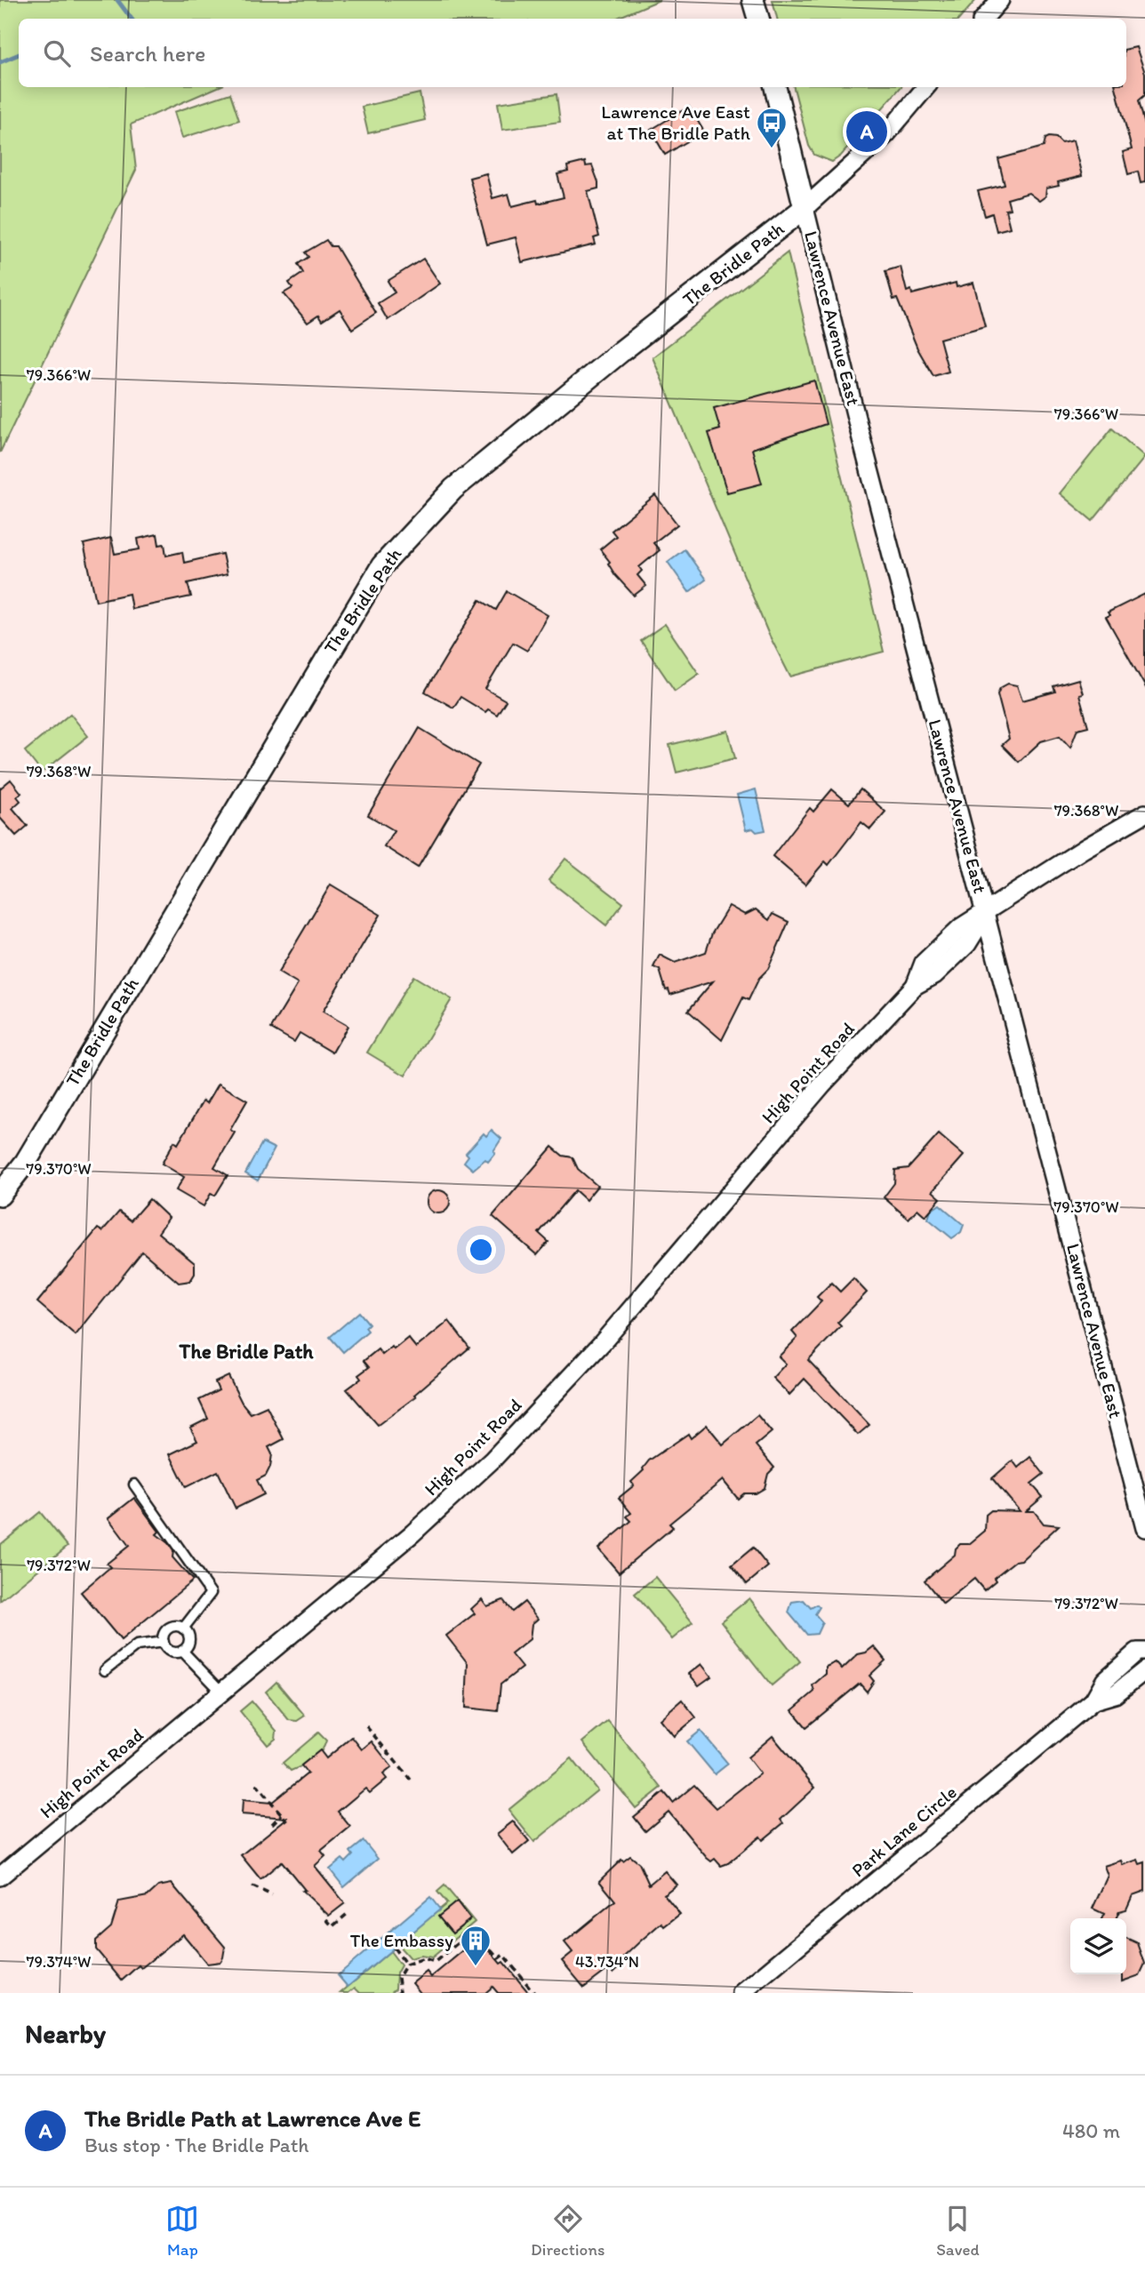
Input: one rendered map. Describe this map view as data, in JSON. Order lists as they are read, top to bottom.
{
  "streets": {
    "street": [
      "The Bridle Path",
      "Lawrence Avenue East",
      "High Point Road",
      "Park Lane Circle"
    ]
  },
  "crossings": [
    ["The Bridle Path", "Lawrence Avenue East"],
    ["Lawrence Avenue East", "High Point Road"]
  ],
  "districts": ["The Bridle Path"],
  "places": {
    "bus stop": ["Lawrence Ave East at The Bridle Path"],
    "building": ["The Embassy"]
  },
  "page": {
    "search": "Search here",
    "pins": "A",
    "heading": "Nearby",
    "list": [
      {
        "mark": "A",
        "name": "The Bridle Path at Lawrence Ave E",
        "note": "Bus stop · The Bridle Path",
        "value": "480 m"
      }
    ],
    "nav": ["Map", "Directions", "Saved"]
  },
  "coordinates": [
    "79.366°W",
    "79.368°W",
    "79.370°W",
    "79.372°W",
    "79.374°W",
    "43.734°N"
  ]
}
